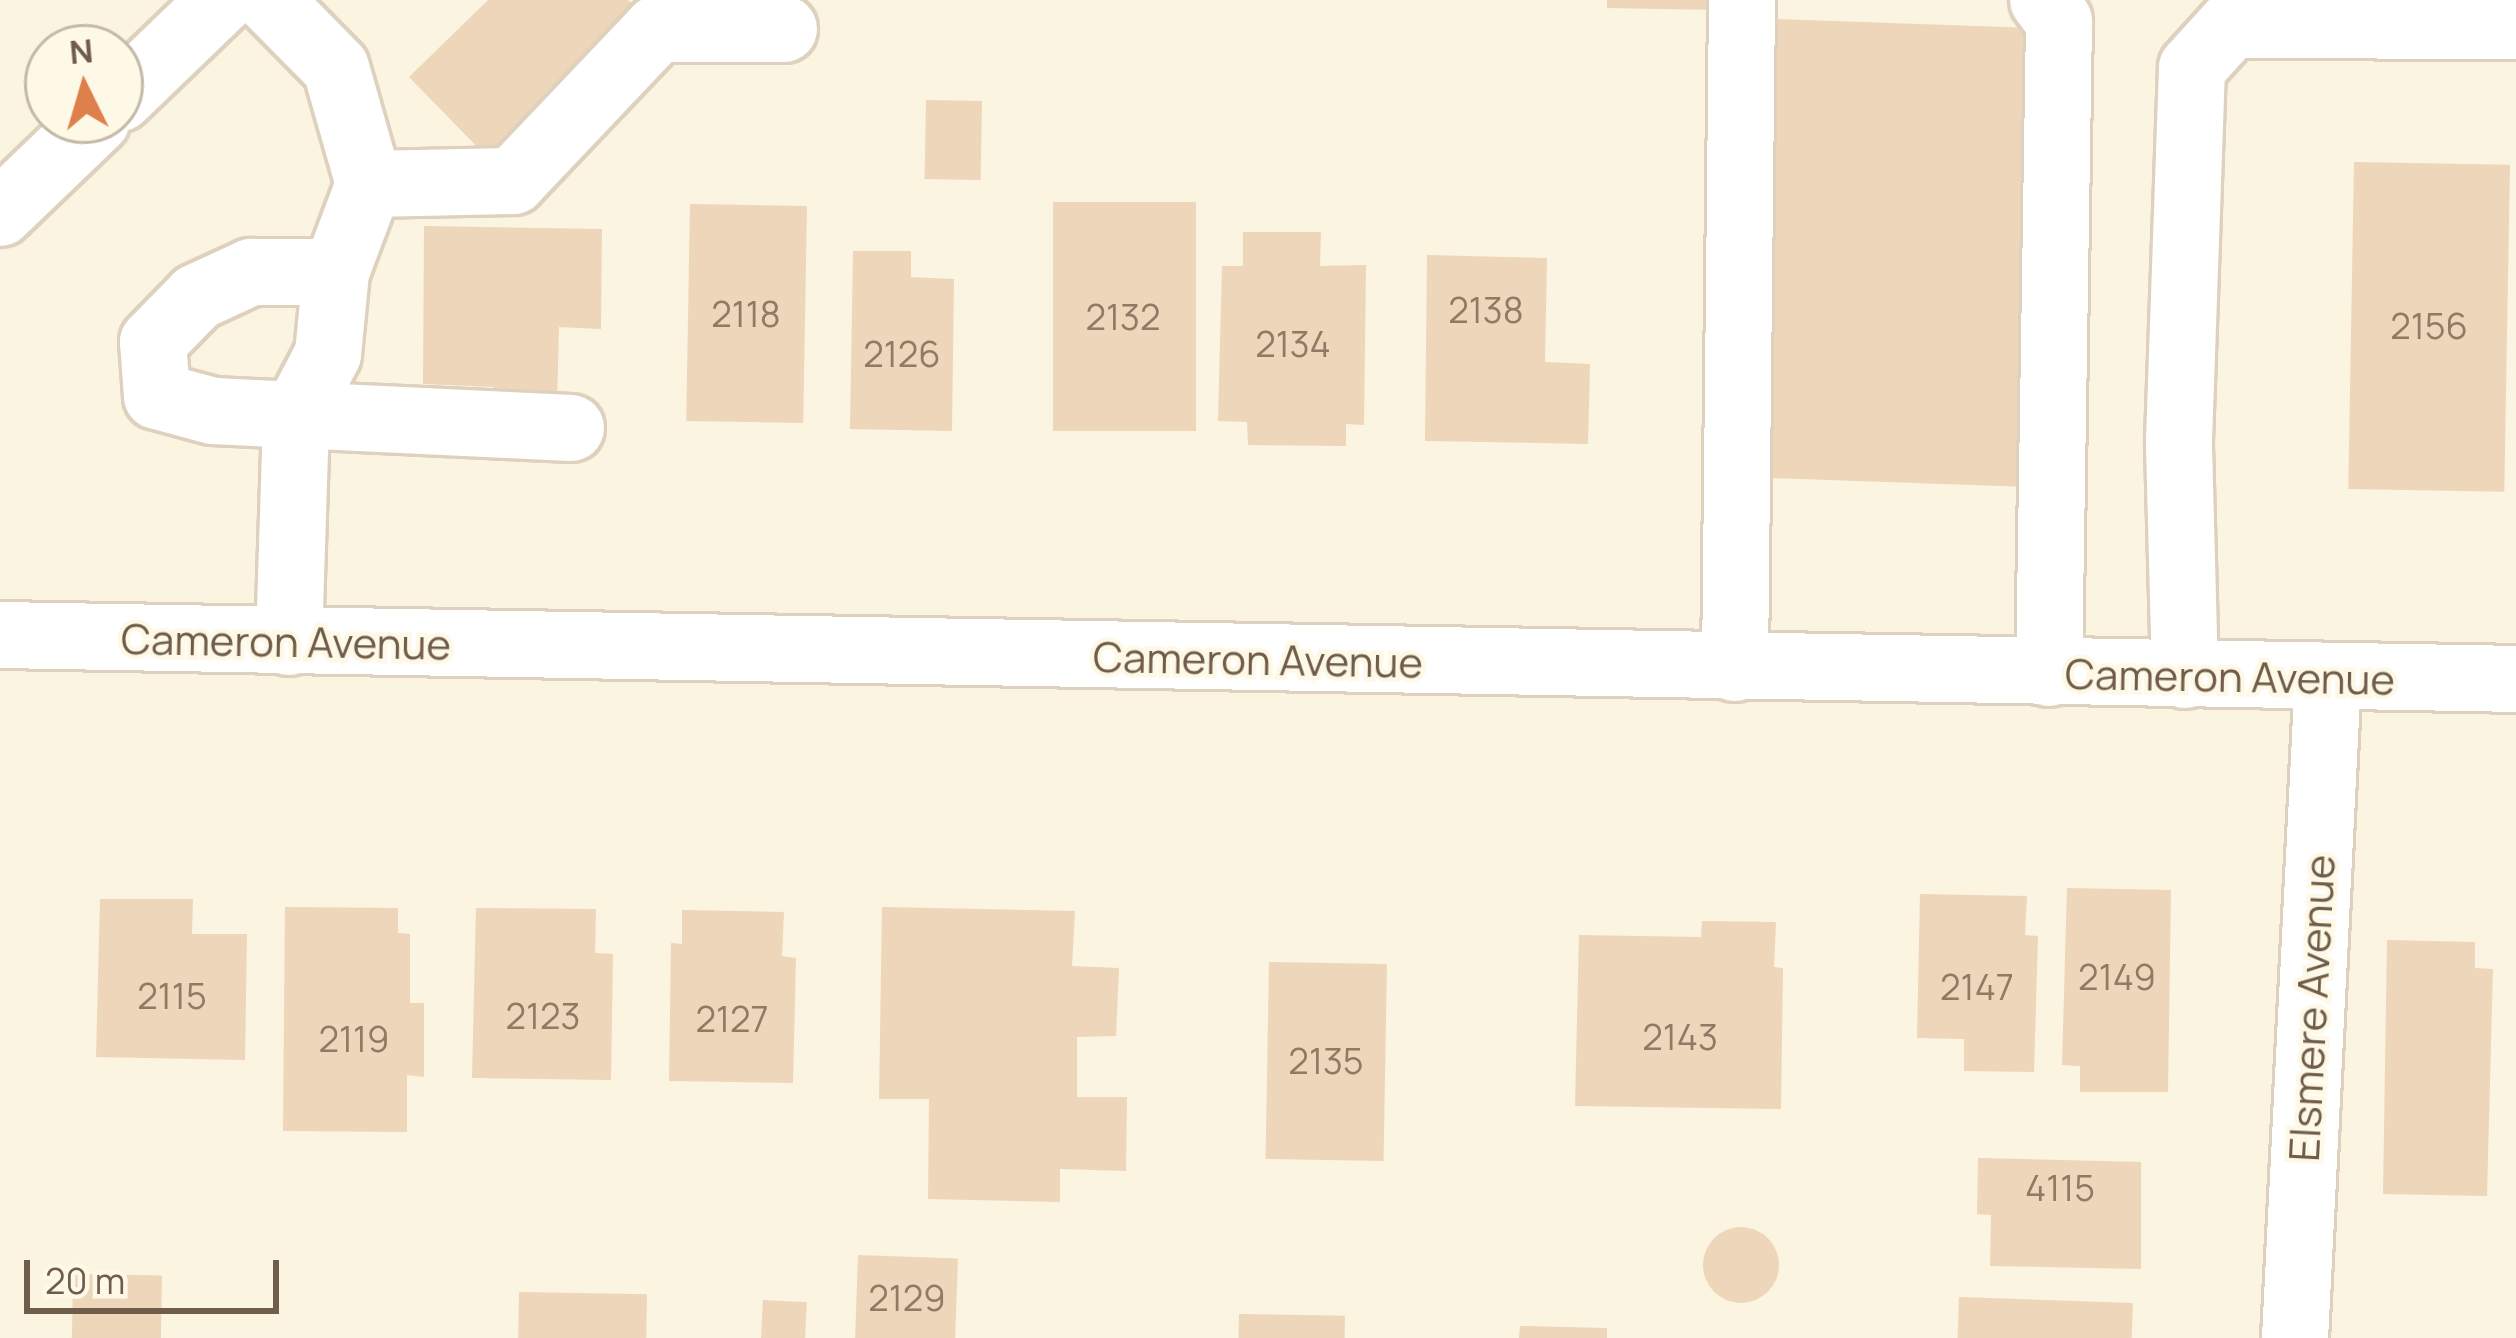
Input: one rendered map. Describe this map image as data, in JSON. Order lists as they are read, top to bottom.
{
  "streets": {
    "street": ["Cameron Avenue", "Elsmere Avenue"]
  },
  "crossings": [
    ["Cameron Avenue", "Elsmere Avenue"]
  ],
  "house_numbers": [
    "2138",
    "2118",
    "2132",
    "2156",
    "2134",
    "2126",
    "2149",
    "2147",
    "2115",
    "2123",
    "2127",
    "2143",
    "2119",
    "2135",
    "4115",
    "2129"
  ],
  "scale_bar": "20 m",
  "north": "top"
}
